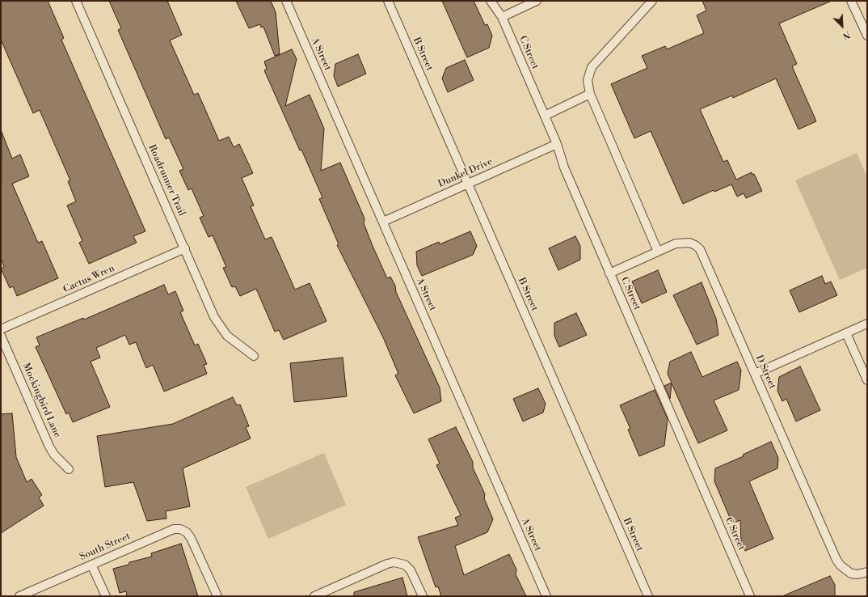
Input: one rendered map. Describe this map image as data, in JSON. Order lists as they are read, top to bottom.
{
  "streets": {
    "lane": [
      "C Street",
      "A Street",
      "B Street",
      "Dunkel Drive",
      "Roadrunner Trail",
      "Cactus Wren",
      "D Street",
      "Mockingbird Lane",
      "South Street"
    ]
  },
  "crossings": [
    ["C Street", "Dunkel Drive"],
    ["C Street", "D Street"],
    ["A Street", "Dunkel Drive"],
    ["B Street", "Dunkel Drive"],
    ["Roadrunner Trail", "Cactus Wren"]
  ],
  "north": "bottom right"
}
